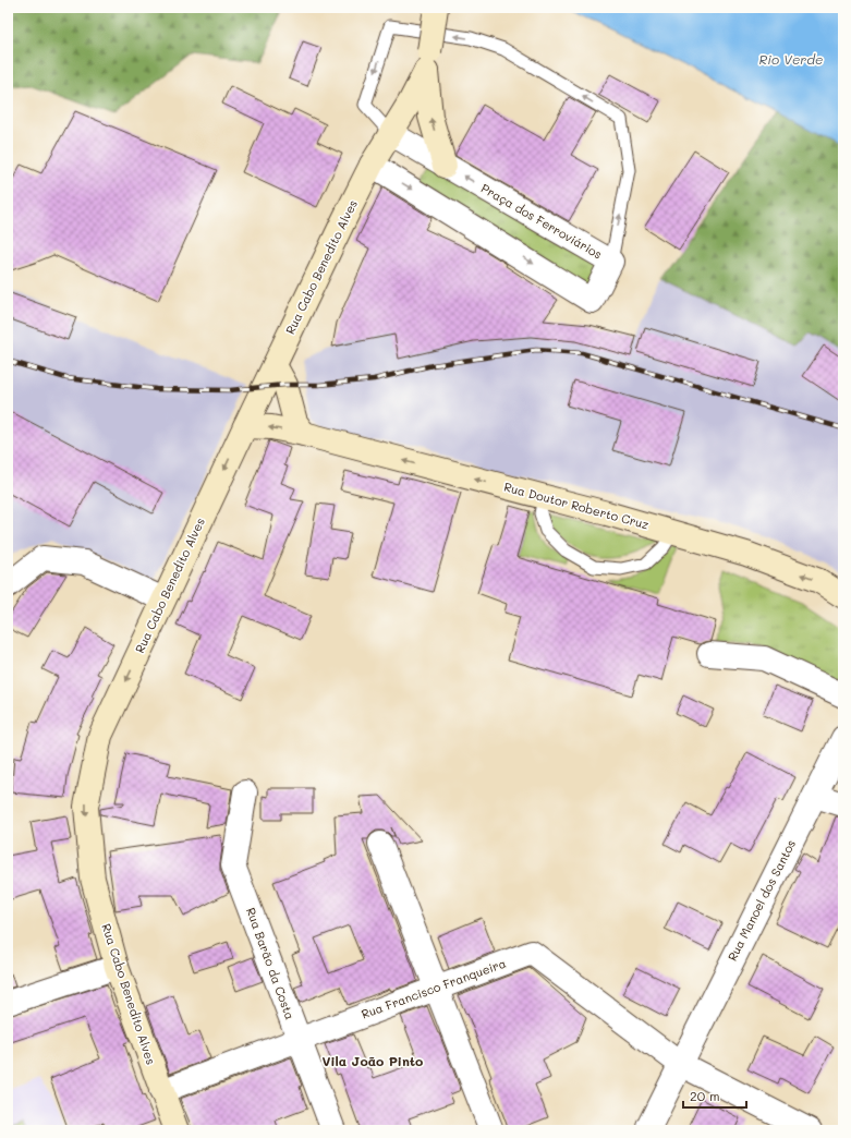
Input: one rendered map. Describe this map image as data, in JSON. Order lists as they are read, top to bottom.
{
  "streets": {
    "main road": ["Rua Cabo Benedito Alves", "Rua Doutor Roberto Cruz"],
    "street": [
      "Praça dos Ferroviários",
      "Rua Manoel dos Santos",
      "Rua Barão da Costa",
      "Rua Francisco Franqueira"
    ]
  },
  "crossings": [
    ["Praça dos Ferroviários", "Rua Cabo Benedito Alves"],
    ["Rua Cabo Benedito Alves", "Rua Doutor Roberto Cruz"],
    ["Rua Cabo Benedito Alves", "Rua Francisco Franqueira"],
    ["Rua Manoel dos Santos", "Rua Francisco Franqueira"],
    ["Rua Barão da Costa", "Rua Francisco Franqueira"]
  ],
  "one_way": ["Rua Cabo Benedito Alves", "Rua Doutor Roberto Cruz"],
  "districts": ["Vila João Pinto"],
  "water": ["Rio Verde"],
  "scale_bar": "20 m"
}
